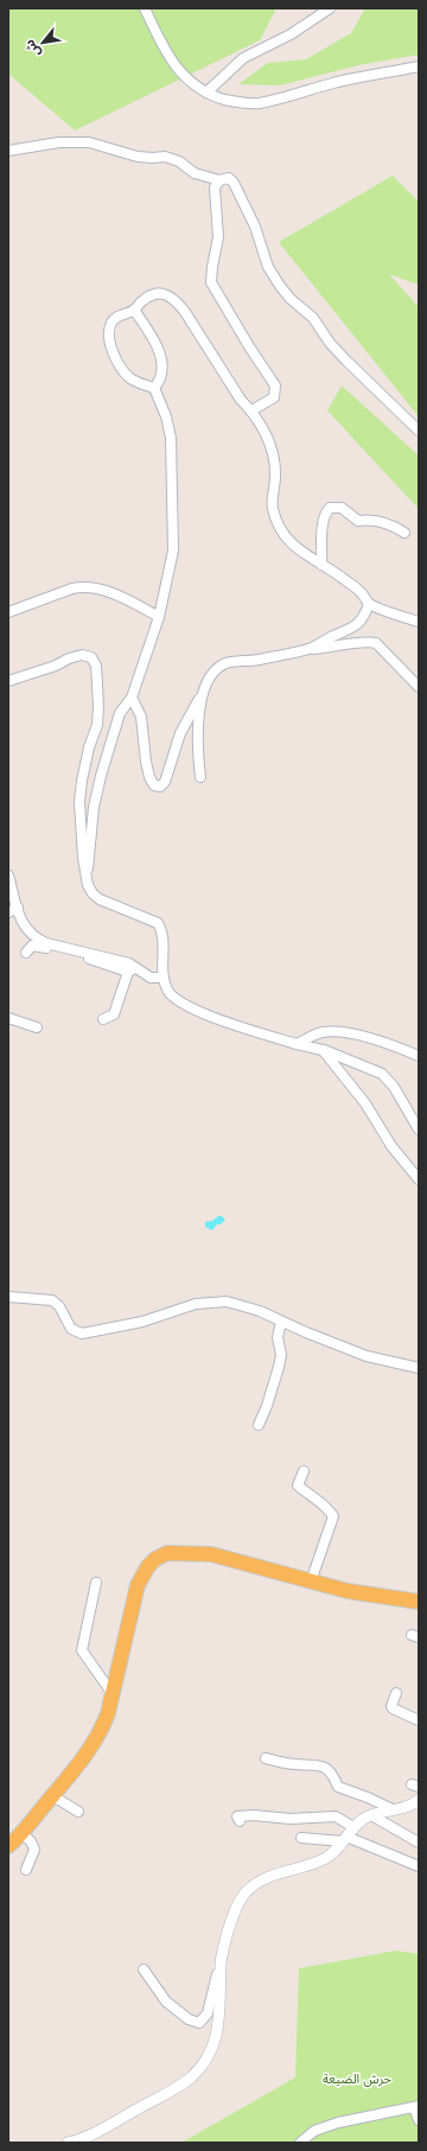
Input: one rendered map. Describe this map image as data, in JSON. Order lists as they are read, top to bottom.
{
  "parks": ["حرش الضيعة"],
  "north": "bottom left"
}
